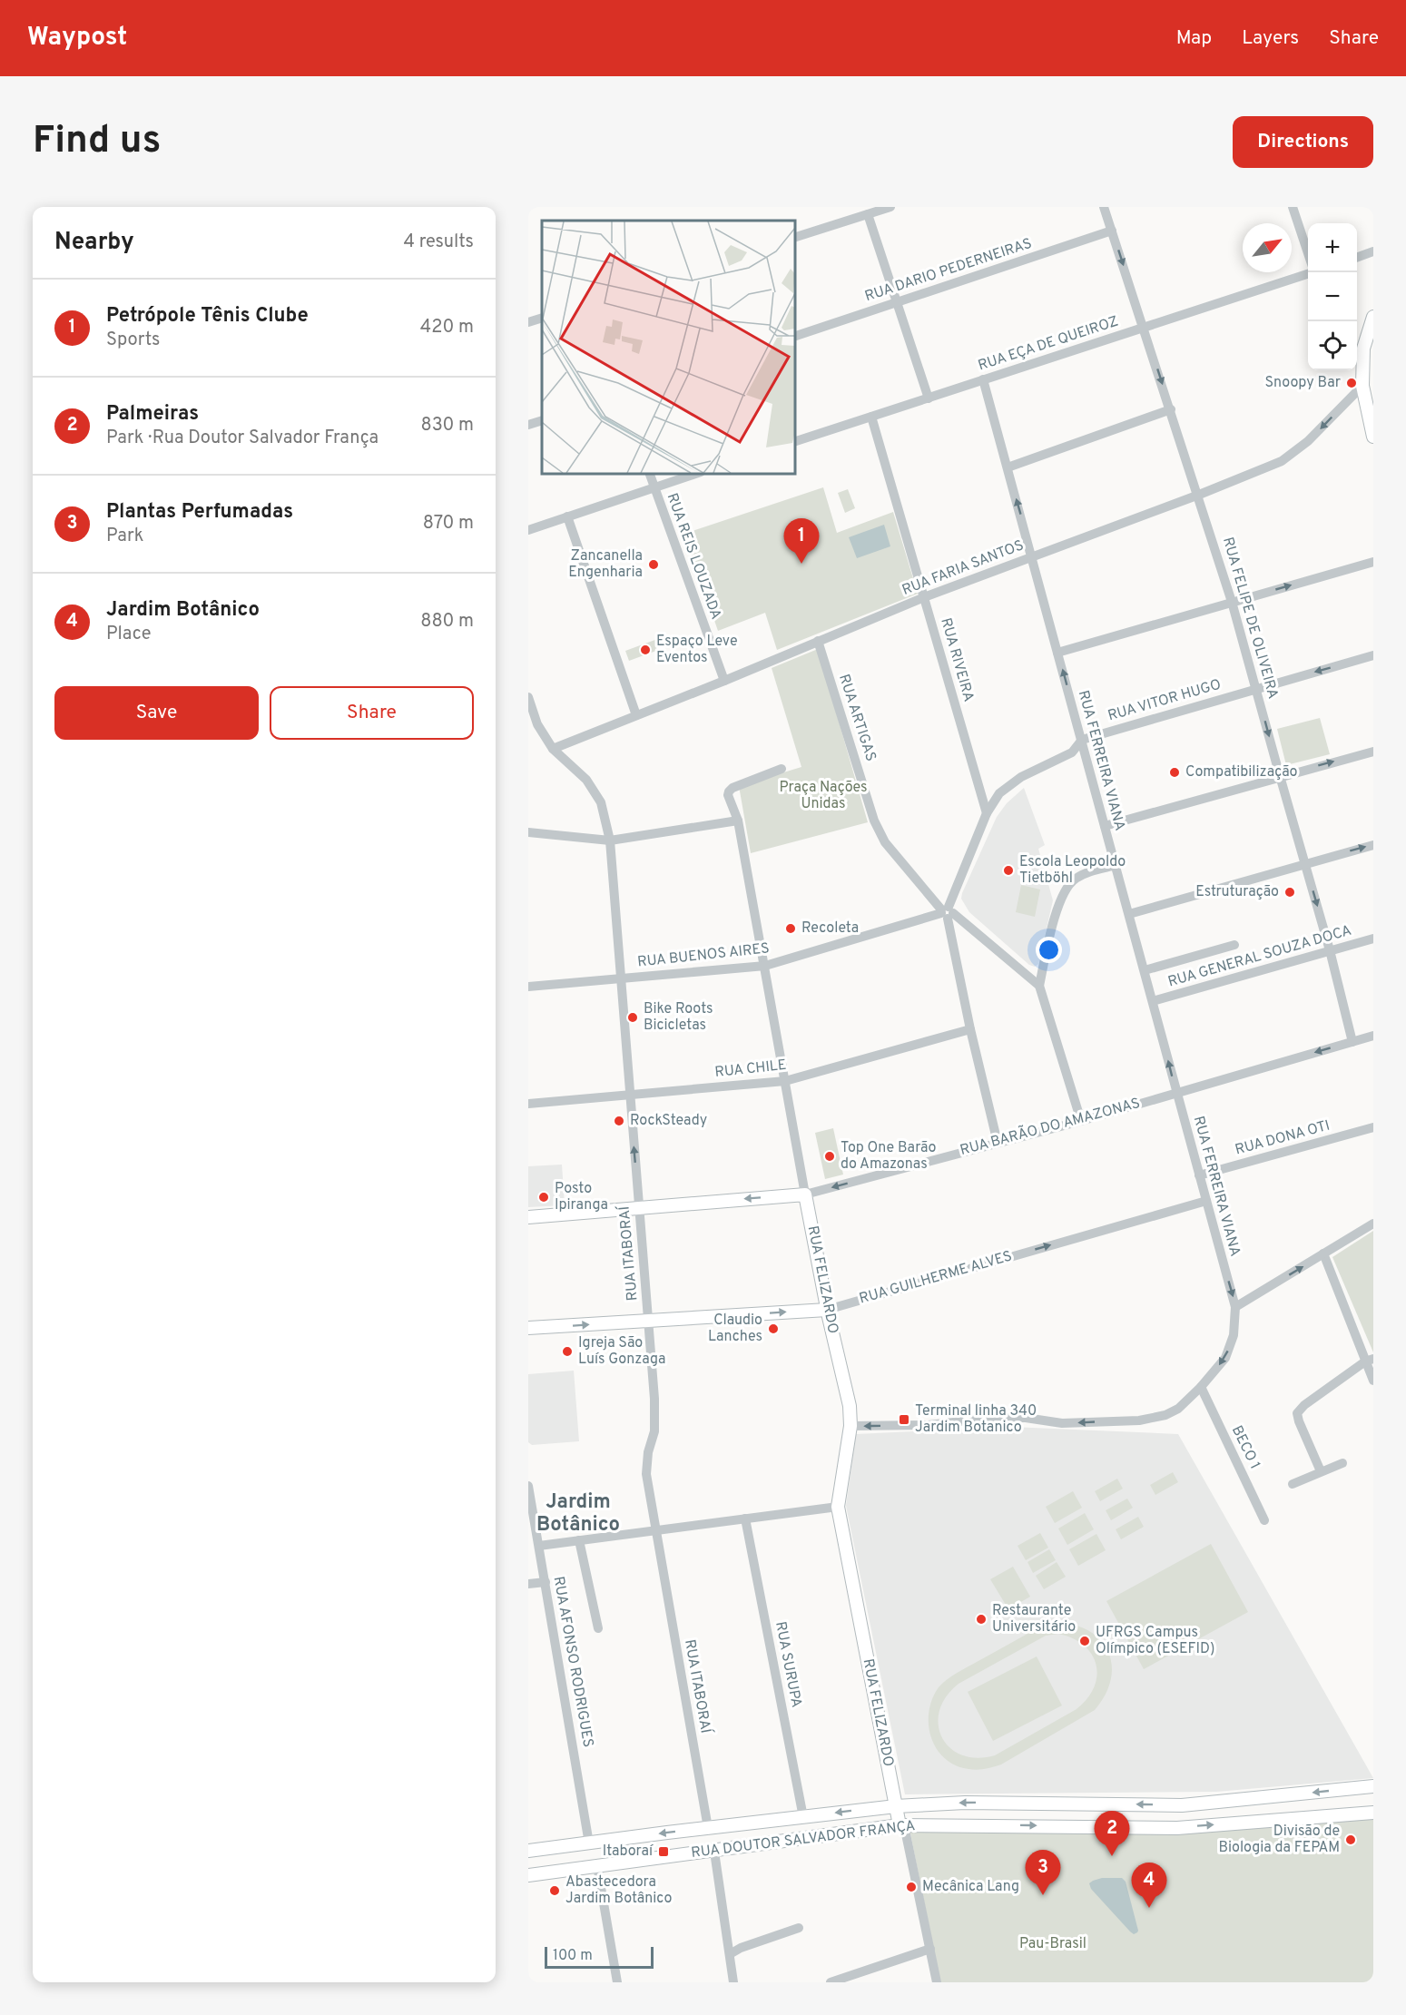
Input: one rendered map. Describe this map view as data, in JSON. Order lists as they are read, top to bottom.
{
  "streets": {
    "main road": [
      "RUA BARÃO DO AMAZONAS",
      "RUA GUILHERME ALVES",
      "RUA FELIZARDO",
      "RUA DOUTOR SALVADOR FRANÇA"
    ],
    "street": [
      "RUA DARIO PEDERNEIRAS",
      "RUA EÇA DE QUEIROZ",
      "RUA REIS LOUZADA",
      "RUA FARIA SANTOS",
      "RUA FELIPE DE OLIVEIRA",
      "RUA RIVEIRA",
      "RUA VITOR HUGO",
      "RUA ARTIGAS",
      "RUA FERREIRA VIANA",
      "RUA BUENOS AIRES",
      "RUA GENERAL SOUZA DOCA",
      "RUA CHILE",
      "RUA DONA OTI",
      "RUA ITABORAÍ",
      "BECO 1",
      "RUA AFONSO RODRIGUES",
      "RUA SURUPA"
    ]
  },
  "crossings": [
    ["RUA DARIO PEDERNEIRAS", "RUA FELIPE DE OLIVEIRA"],
    ["RUA EÇA DE QUEIROZ", "RUA FELIPE DE OLIVEIRA"],
    ["RUA EÇA DE QUEIROZ", "RUA RIVEIRA"],
    ["RUA EÇA DE QUEIROZ", "RUA FERREIRA VIANA"],
    ["RUA REIS LOUZADA", "RUA FARIA SANTOS"],
    ["RUA FARIA SANTOS", "RUA FELIPE DE OLIVEIRA"],
    ["RUA FARIA SANTOS", "RUA RIVEIRA"],
    ["RUA FARIA SANTOS", "RUA ARTIGAS"],
    ["RUA FARIA SANTOS", "RUA FERREIRA VIANA"],
    ["RUA FARIA SANTOS", "RUA ITABORAÍ"],
    ["RUA FELIPE DE OLIVEIRA", "RUA VITOR HUGO"],
    ["RUA FELIPE DE OLIVEIRA", "RUA GENERAL SOUZA DOCA"],
    ["RUA FELIPE DE OLIVEIRA", "RUA BARÃO DO AMAZONAS"],
    ["RUA RIVEIRA", "RUA VITOR HUGO"],
    ["RUA VITOR HUGO", "RUA FERREIRA VIANA"],
    ["RUA ARTIGAS", "RUA BUENOS AIRES"],
    ["RUA FERREIRA VIANA", "RUA GENERAL SOUZA DOCA"],
    ["RUA FERREIRA VIANA", "RUA BARÃO DO AMAZONAS"],
    ["RUA FERREIRA VIANA", "RUA DONA OTI"],
    ["RUA FERREIRA VIANA", "RUA GUILHERME ALVES"],
    ["RUA FERREIRA VIANA", "RUA FELIZARDO"],
    ["RUA FERREIRA VIANA", "BECO 1"],
    ["RUA BUENOS AIRES", "RUA ITABORAÍ"],
    ["RUA BUENOS AIRES", "RUA FELIZARDO"],
    ["RUA CHILE", "RUA ITABORAÍ"],
    ["RUA CHILE", "RUA FELIZARDO"],
    ["RUA BARÃO DO AMAZONAS", "RUA ITABORAÍ"],
    ["RUA BARÃO DO AMAZONAS", "RUA FELIZARDO"],
    ["RUA ITABORAÍ", "RUA GUILHERME ALVES"],
    ["RUA ITABORAÍ", "RUA DOUTOR SALVADOR FRANÇA"],
    ["RUA GUILHERME ALVES", "RUA FELIZARDO"],
    ["RUA FELIZARDO", "RUA DOUTOR SALVADOR FRANÇA"],
    ["RUA AFONSO RODRIGUES", "RUA DOUTOR SALVADOR FRANÇA"],
    ["RUA SURUPA", "RUA DOUTOR SALVADOR FRANÇA"]
  ],
  "one_way": ["RUA FELIPE DE OLIVEIRA", "RUA BARÃO DO AMAZONAS", "RUA GUILHERME ALVES"],
  "districts": ["Jardim Botânico"],
  "parks": ["Praça Nações Unidas", "Pau-Brasil"],
  "places": {
    "other": [
      "Snoopy Bar",
      "Zancanella Engenharia",
      "Espaço Leve Eventos",
      "Compatibilização",
      "Escola Leopoldo Tietböhl",
      "Estruturação",
      "Recoleta",
      "Bike Roots Bicicletas",
      "RockSteady",
      "Top One Barão do Amazonas",
      "Posto Ipiranga",
      "Claudio Lanches",
      "Igreja São Luís Gonzaga",
      "Restaurante Universitário",
      "UFRGS Campus Olímpico (ESEFID)",
      "Divisão de Biologia da FEPAM",
      "Mecânica Lang",
      "Abastecedora Jardim Botânico"
    ],
    "transit": ["Terminal linha 340 Jardim Botanico", "Itaboraí"]
  },
  "scale_bar": "100 m",
  "north": "top right",
  "page": {
    "header": "Waypost",
    "nav": ["Map", "Layers", "Share"],
    "buttons": [
      "Directions",
      ["Save", "Share"]
    ],
    "title": "Find us",
    "heading": ["Nearby", "4 results"],
    "map_buttons": ["+", "−"],
    "list": [
      {
        "mark": "1",
        "name": "Petrópole Tênis Clube",
        "note": "Sports",
        "value": "420 m"
      },
      {
        "mark": "2",
        "name": "Palmeiras",
        "note": "Park · Rua Doutor Salvador França",
        "value": "830 m"
      },
      {
        "mark": "3",
        "name": "Plantas Perfumadas",
        "note": "Park",
        "value": "870 m"
      },
      {
        "mark": "4",
        "name": "Jardim Botânico",
        "note": "Place",
        "value": "880 m"
      }
    ],
    "pins": [
      "1",
      "2",
      "3",
      "4"
    ],
    "scale": "100 m"
  }
}
